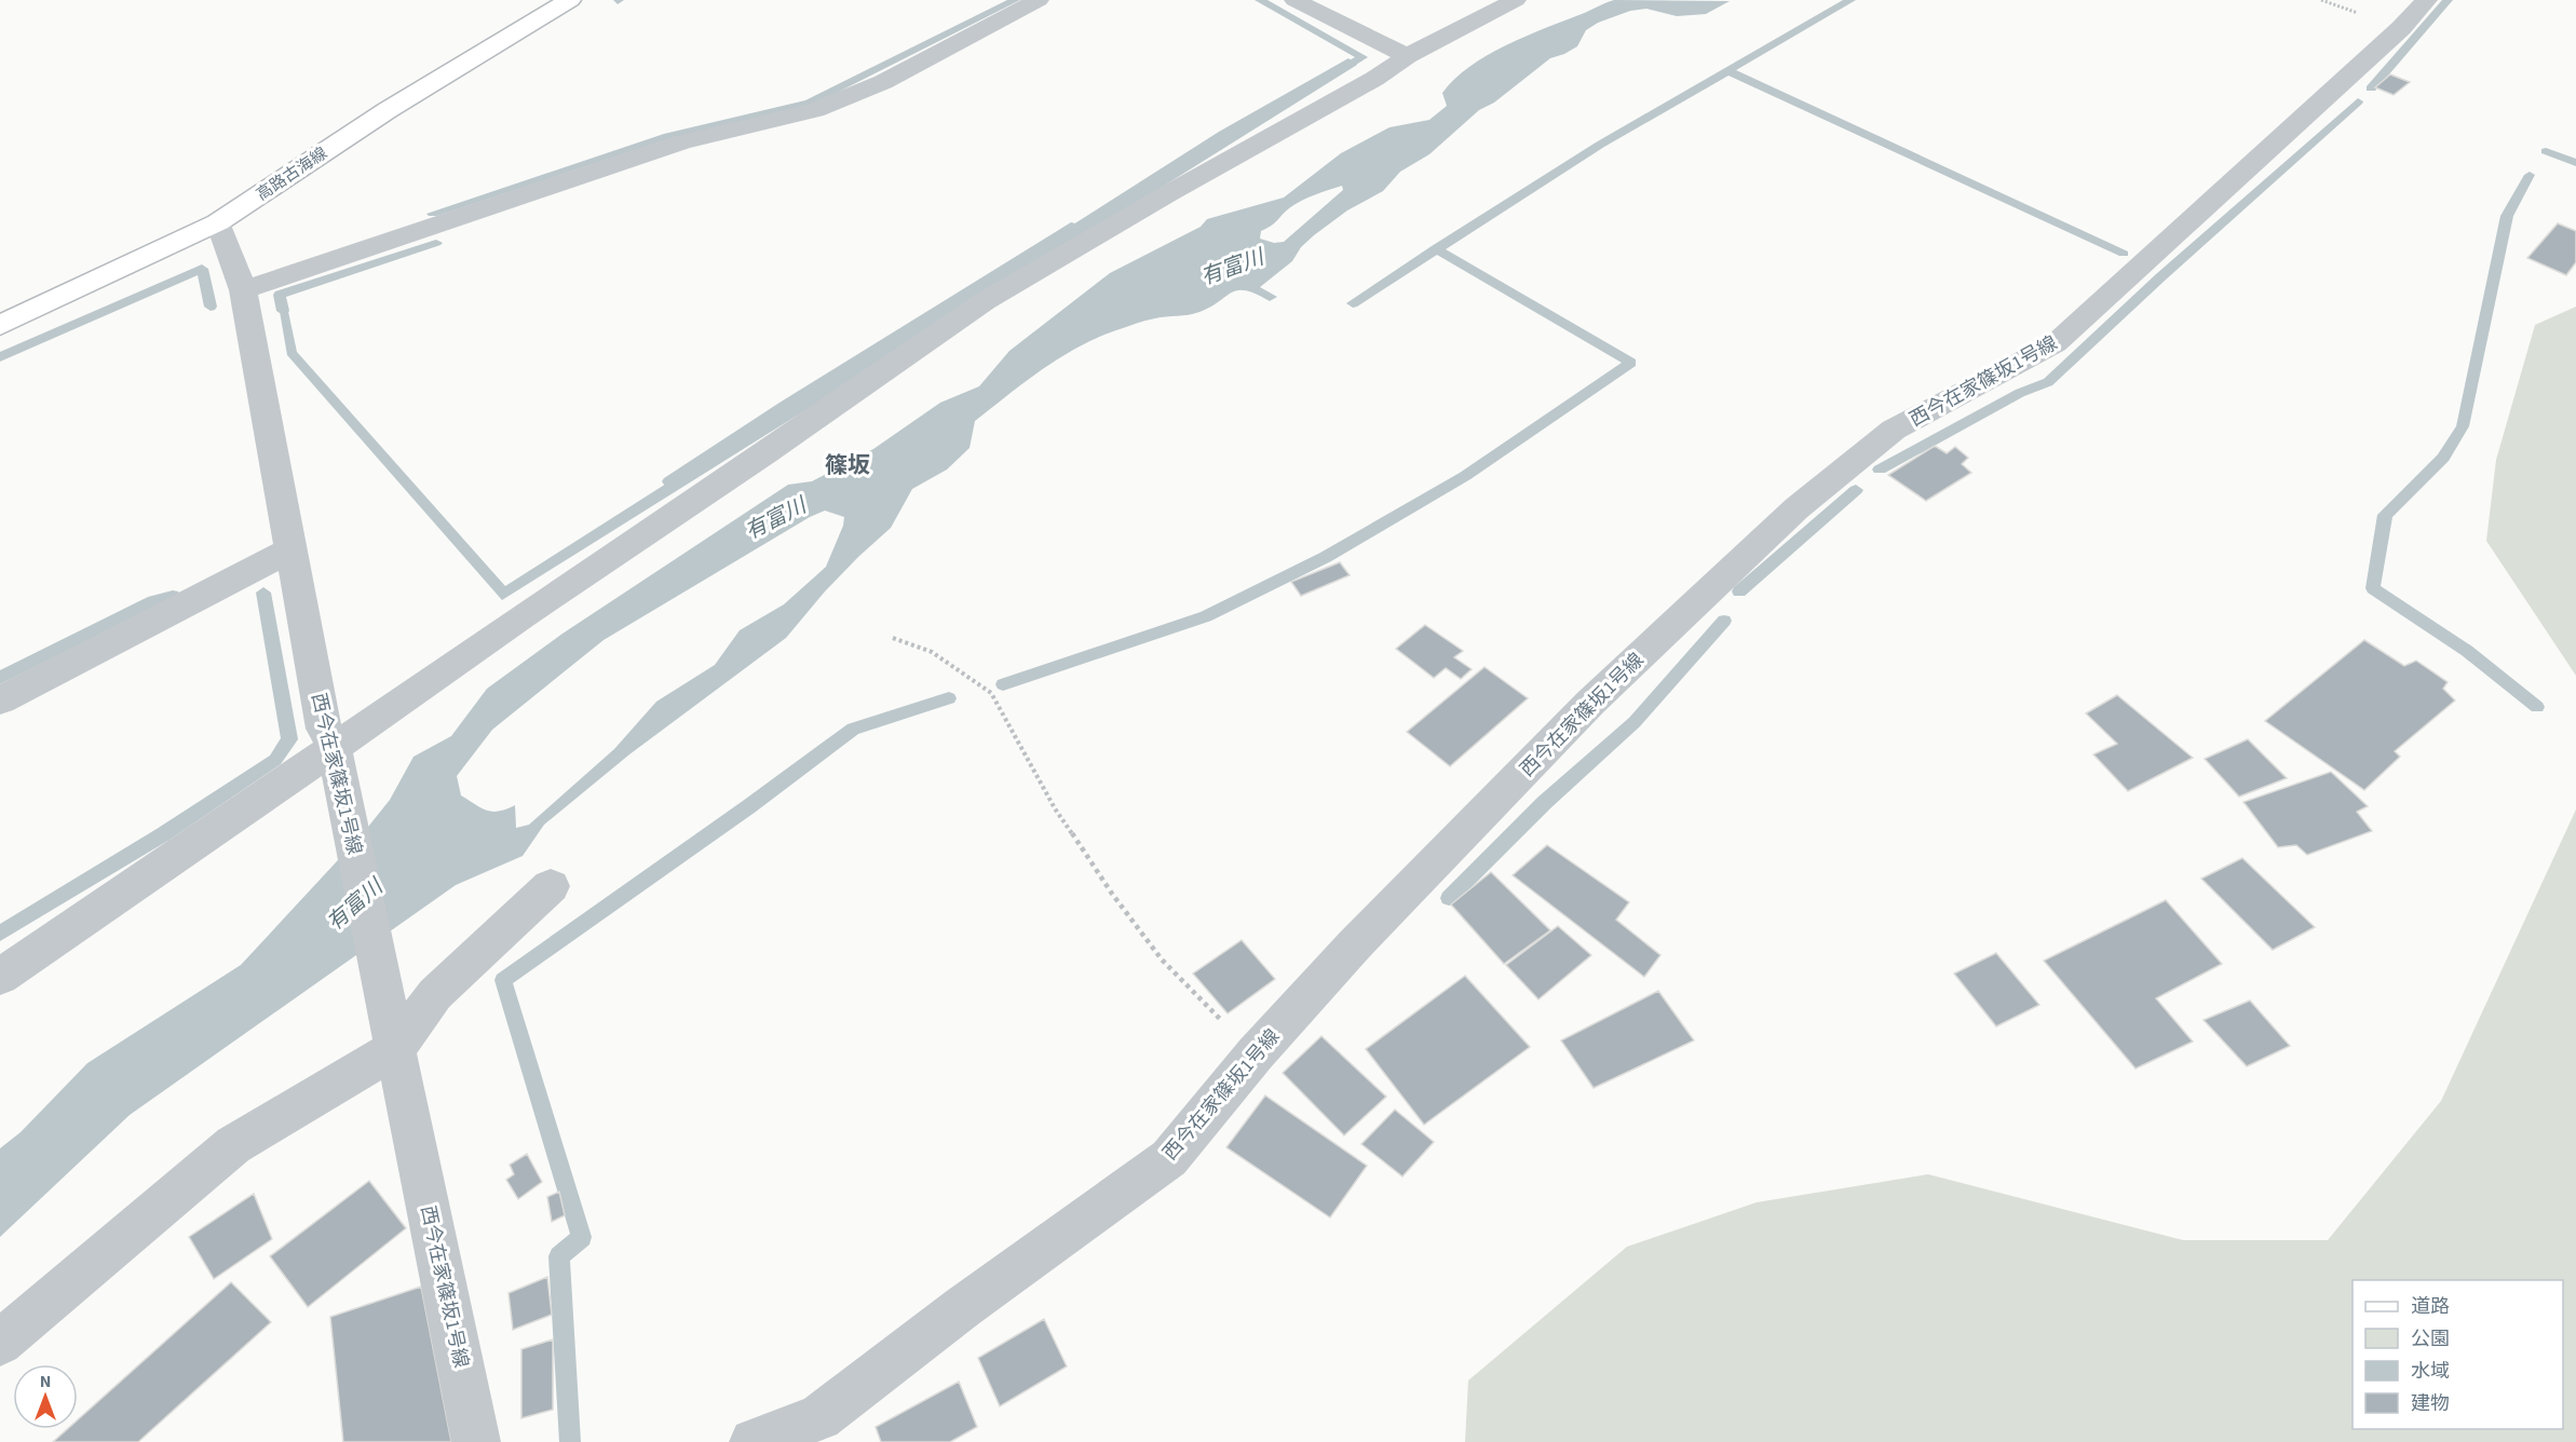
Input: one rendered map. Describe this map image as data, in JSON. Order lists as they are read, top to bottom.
{
  "streets": {
    "main road": ["高路古海線"],
    "street": ["西今在家篠坂1号線"]
  },
  "crossings": [
    ["高路古海線", "西今在家篠坂1号線"]
  ],
  "districts": ["篠坂"],
  "water": ["有富川"],
  "legend": [
    "道路",
    "公園",
    "水域",
    "建物"
  ],
  "north": "top"
}
